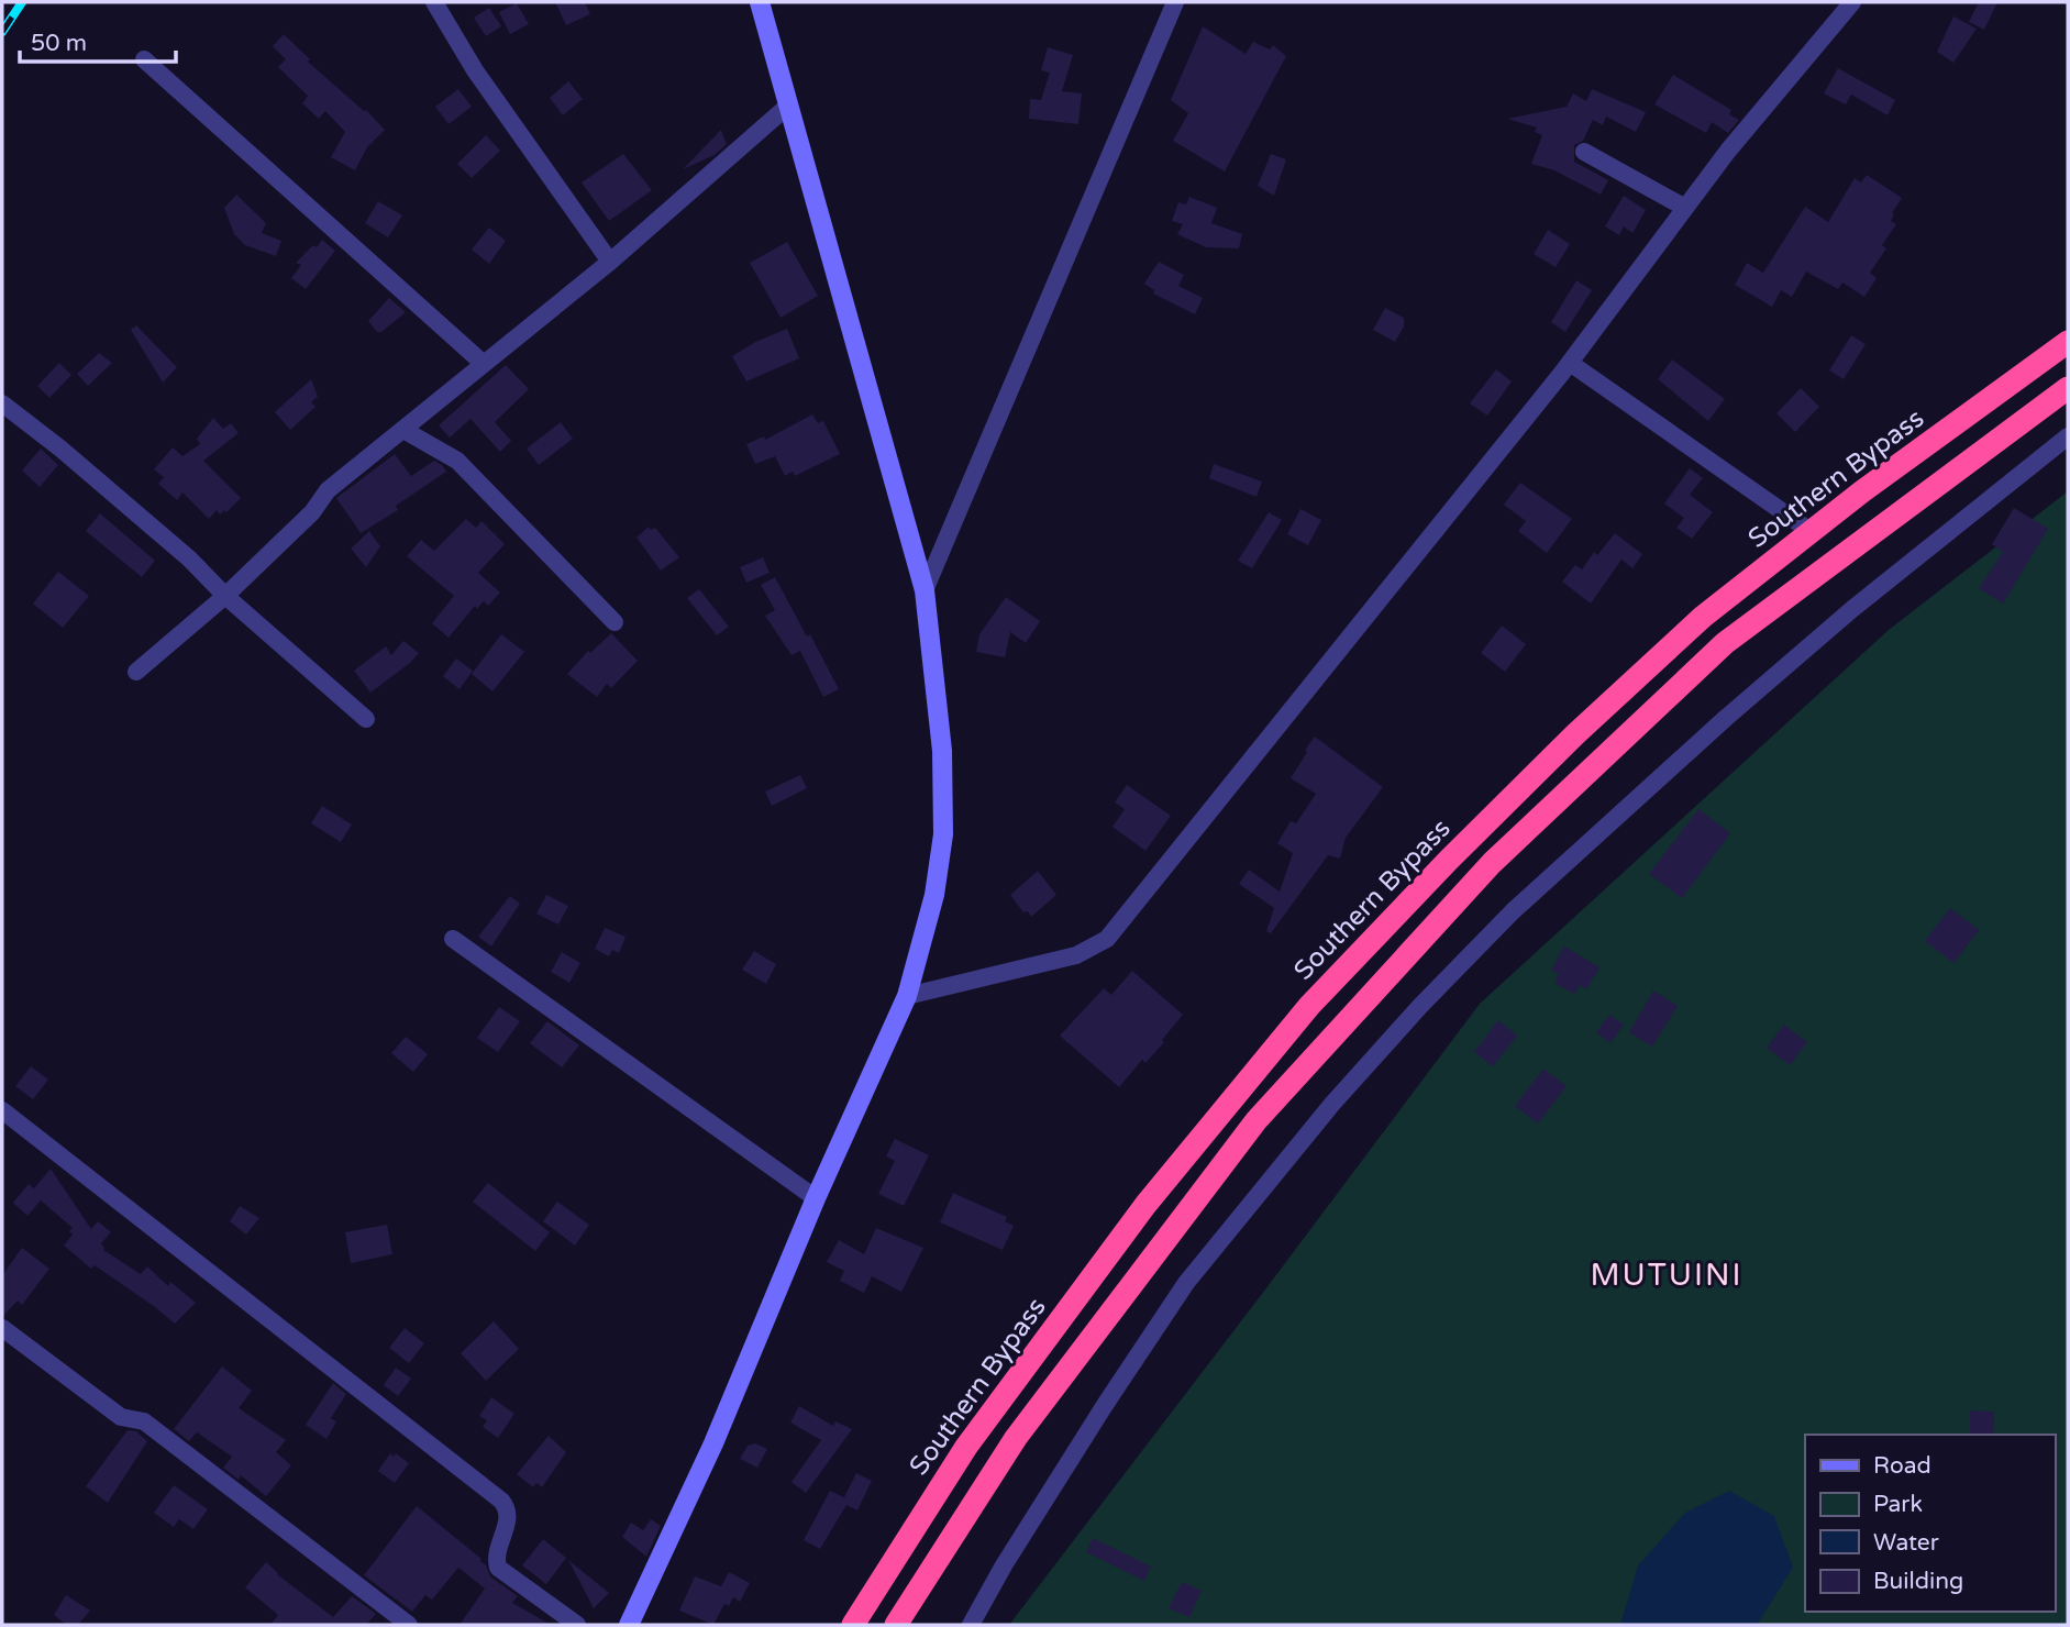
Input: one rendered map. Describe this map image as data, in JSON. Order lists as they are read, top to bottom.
{
  "streets": {
    "highway": ["Southern Bypass"]
  },
  "districts": ["MUTUINI"],
  "legend": [
    "Road",
    "Park",
    "Water",
    "Building"
  ],
  "scale_bar": "50 m"
}
